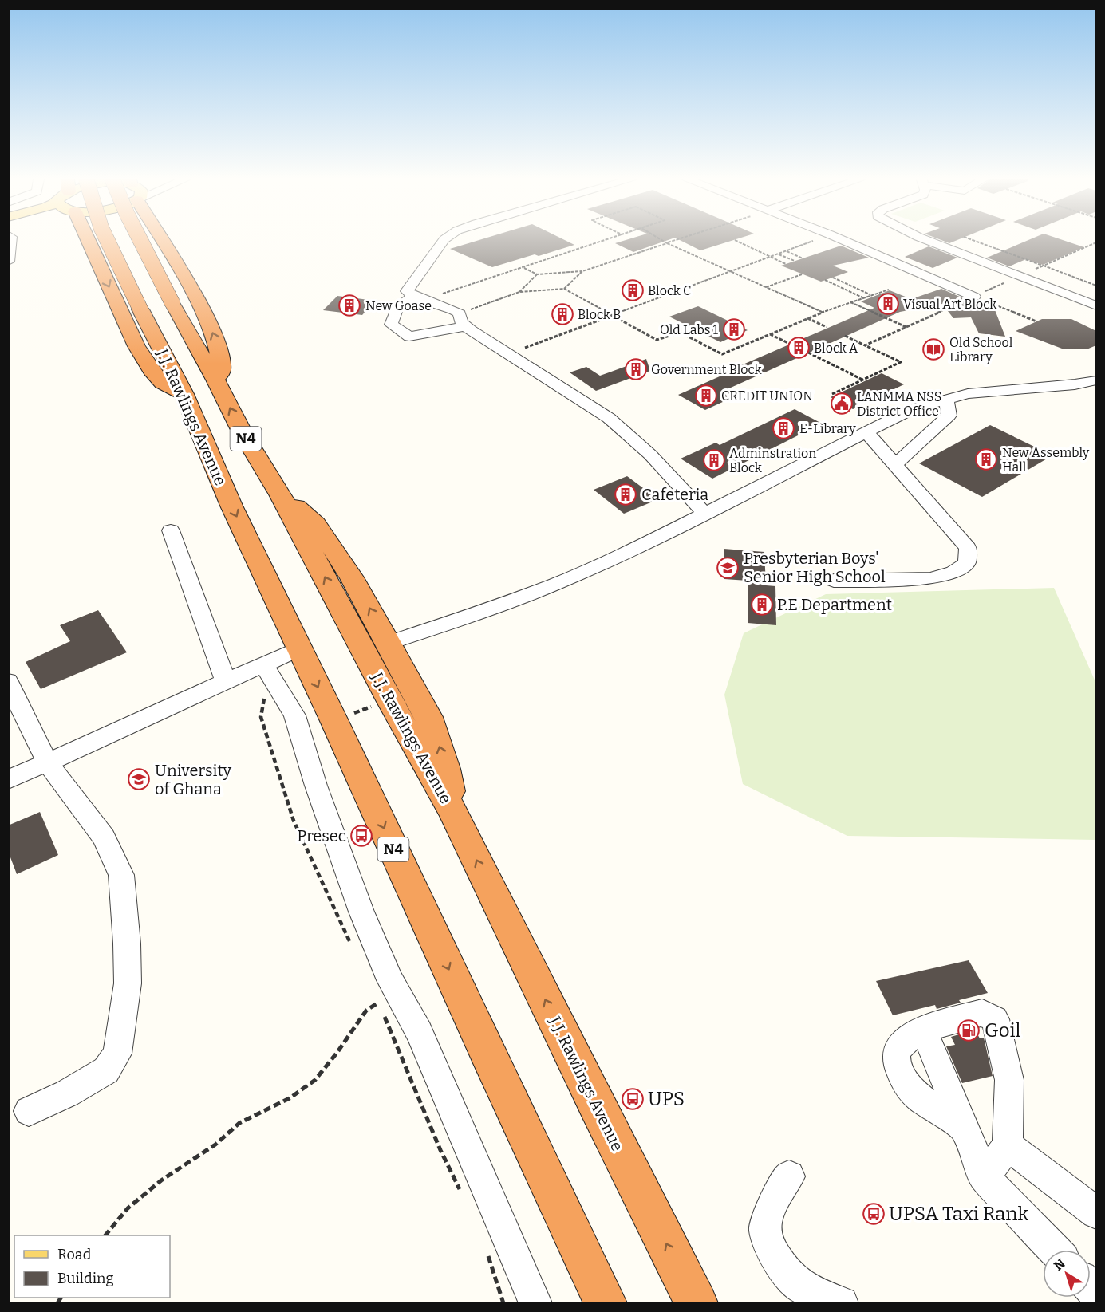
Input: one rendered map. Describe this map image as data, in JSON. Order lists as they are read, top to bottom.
{
  "streets": {
    "highway": ["J.J. Rawlings Avenue", "N4"]
  },
  "places": {
    "building": [
      "Block C",
      "Visual Art Block",
      "New Goase",
      "Block B",
      "Old Labs 1",
      "Block A",
      "Government Block",
      "CREDIT UNION",
      "E-Library",
      "New Assembly Hall",
      "Adminstration Block",
      "Cafeteria",
      "P.E Department"
    ],
    "library": ["Old School Library"],
    "public building": ["LANMMA NSS District Office"],
    "school or university": ["Presbyterian Boys' Senior High School", "University of Ghana"],
    "bus stop": ["Presec", "UPS", "UPSA Taxi Rank"],
    "fuel station": ["Goil"]
  },
  "legend": ["Road", "Building"],
  "north": "top left"
}
